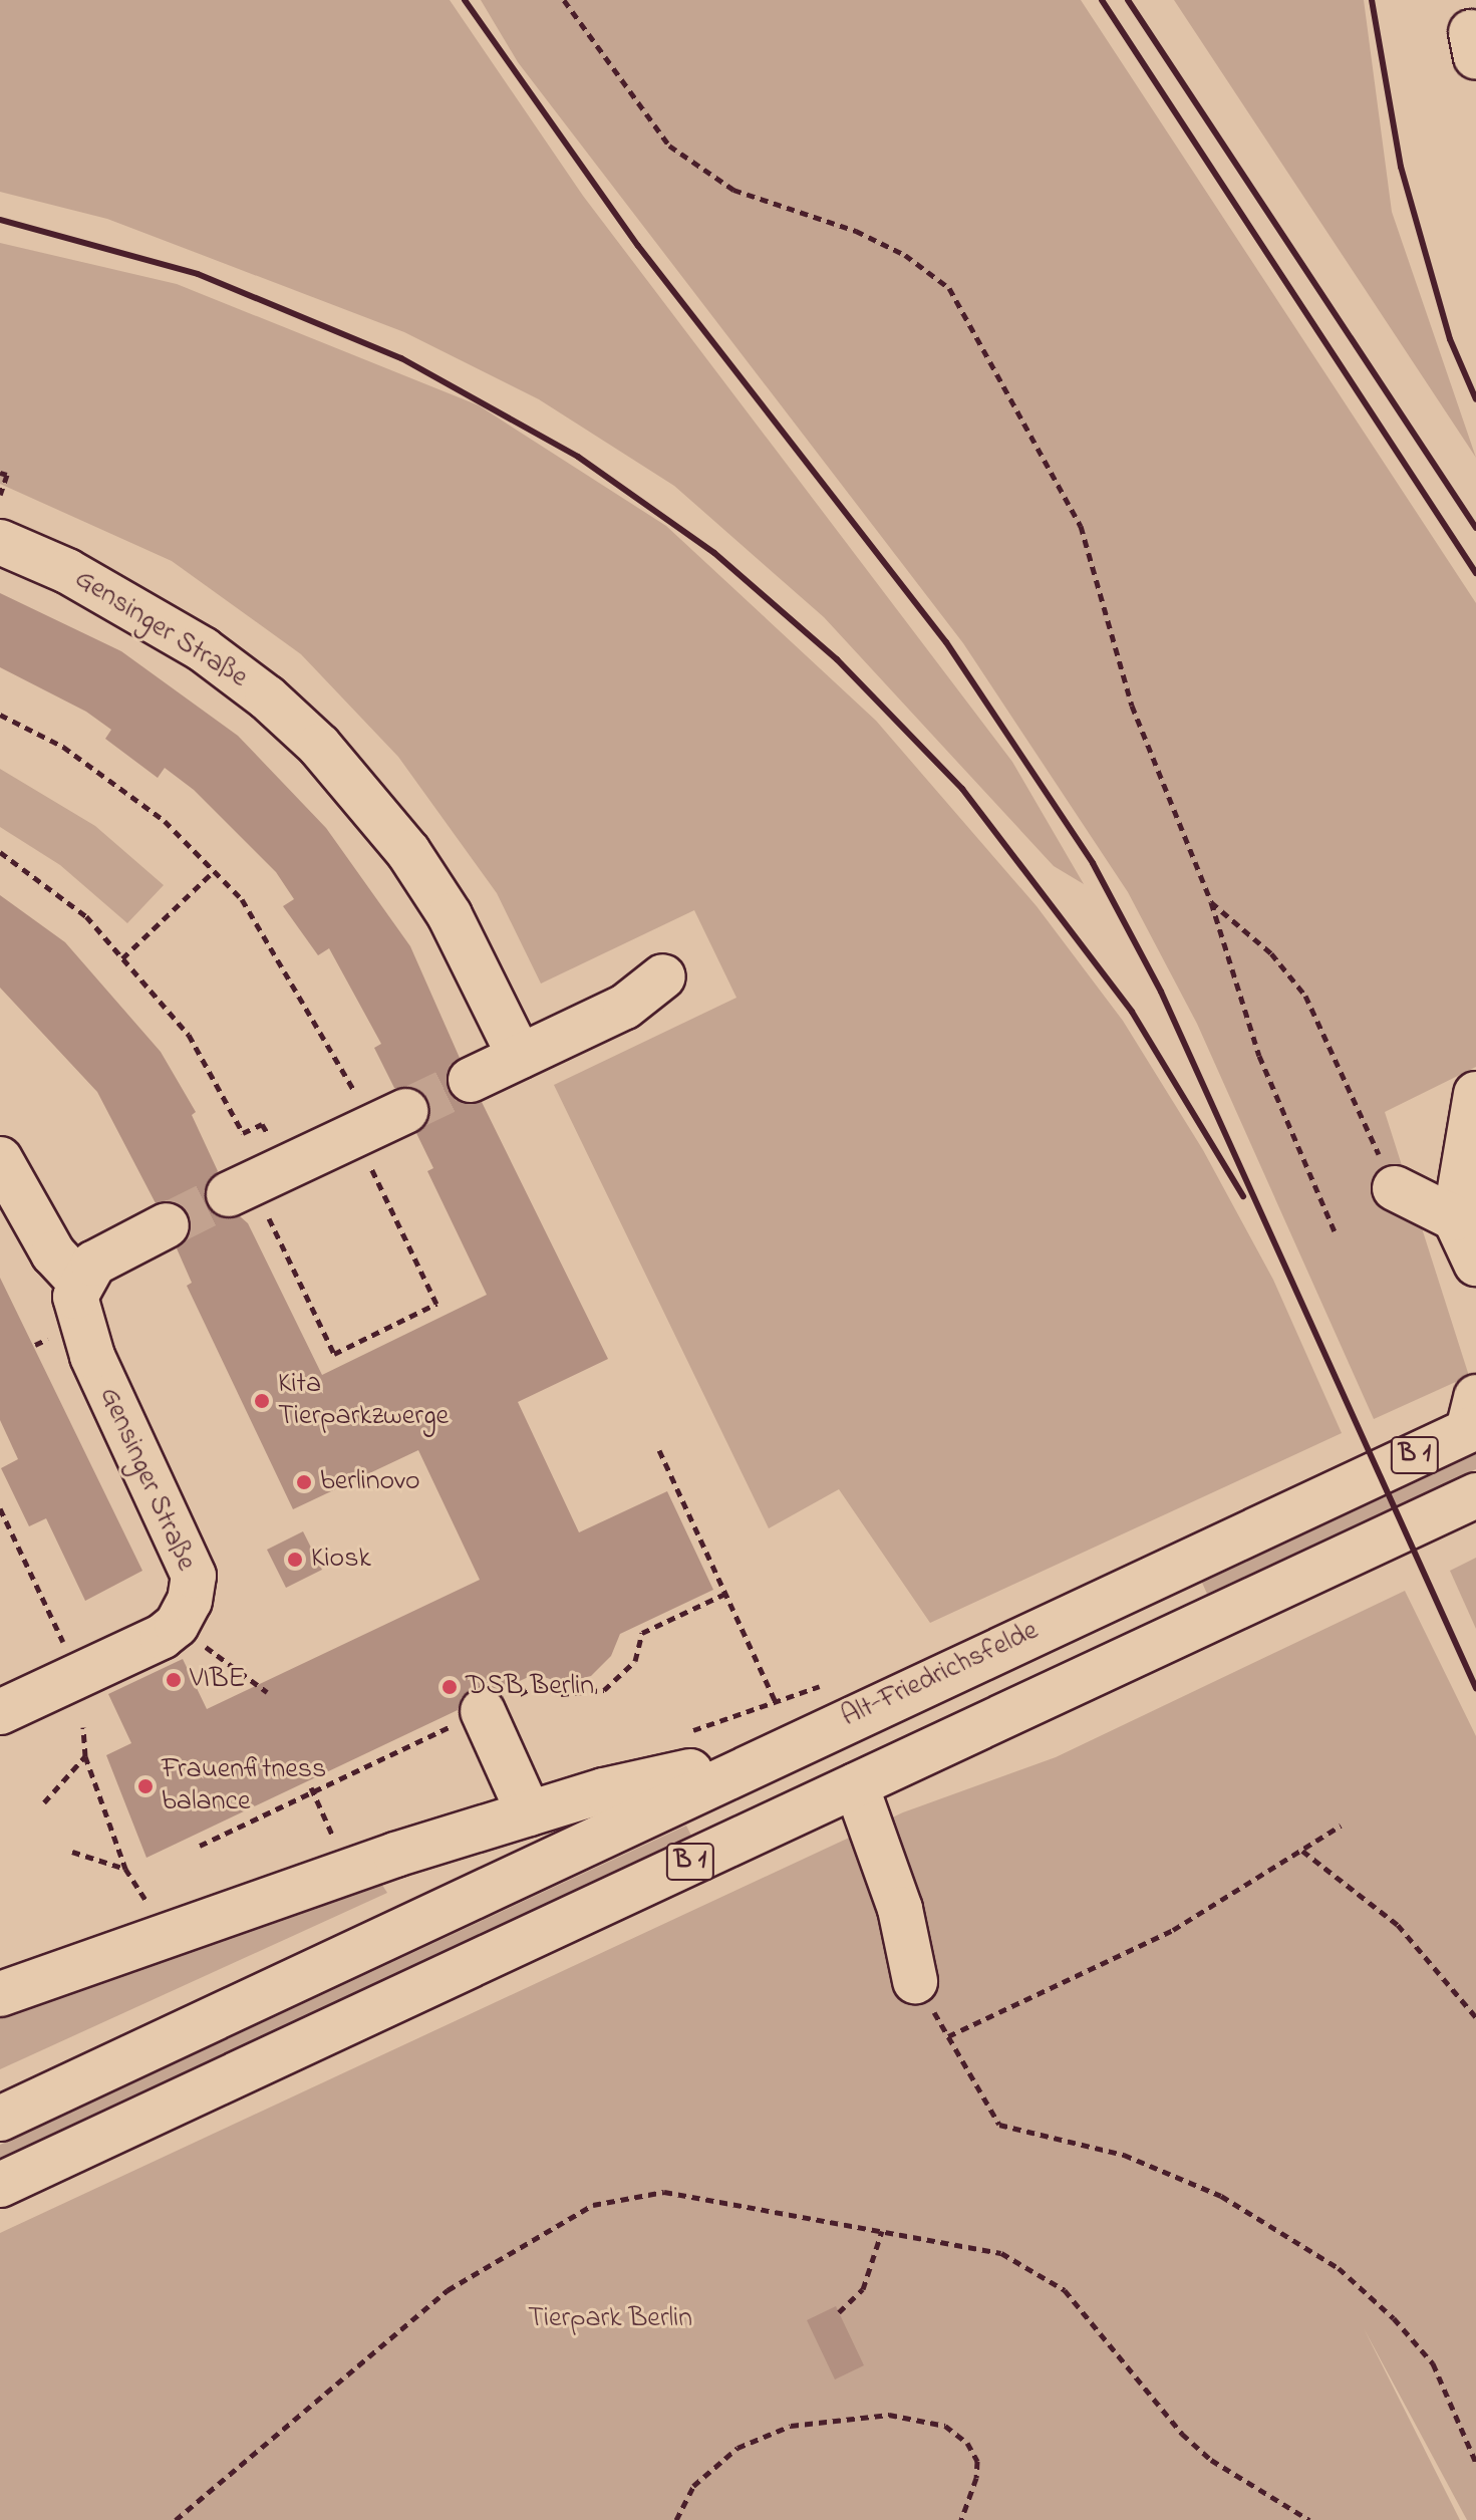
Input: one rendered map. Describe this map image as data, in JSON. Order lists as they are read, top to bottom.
{
  "streets": {
    "main road": ["Gensinger Straße", "B 1", "Alt-Friedrichsfelde"]
  },
  "parks": ["Tierpark Berlin"],
  "places": [
    "Kita Tierparkzwerge",
    "berlinovo",
    "Kiosk",
    "VIBE",
    "DSB Berlin",
    "Frauenfitness balance"
  ]
}
